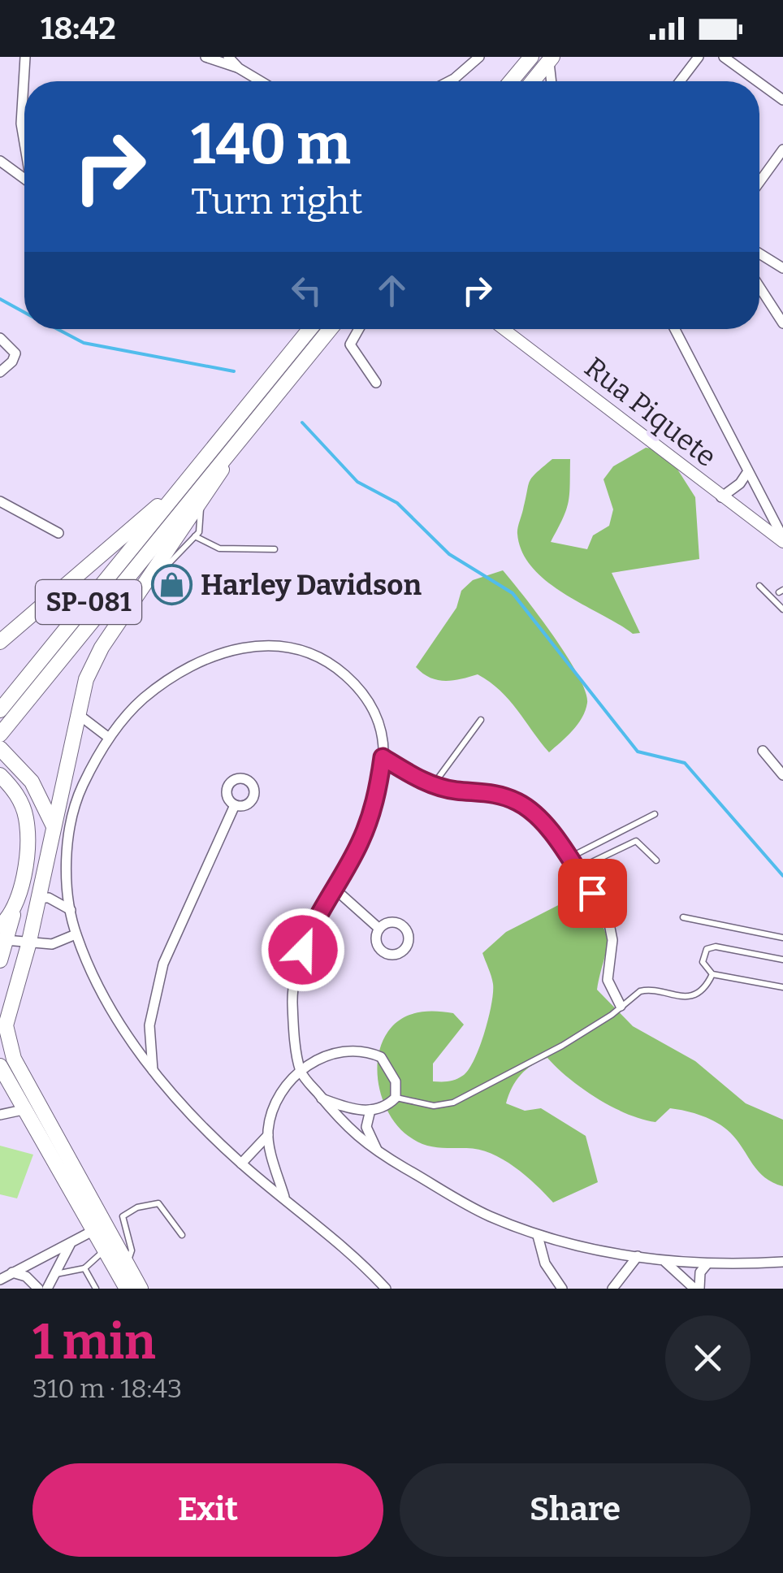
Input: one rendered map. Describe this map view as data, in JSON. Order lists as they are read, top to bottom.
{
  "streets": {
    "main road": ["SP-081"],
    "street": ["Rua Piquete"]
  },
  "places": {
    "shop": ["Harley Davidson"]
  },
  "page": {
    "status": "18:42",
    "turn": ["140 m", "Turn right"],
    "heading": ["1 min", "310 m · 18:43"],
    "buttons": ["Exit", "Share"]
  }
}
